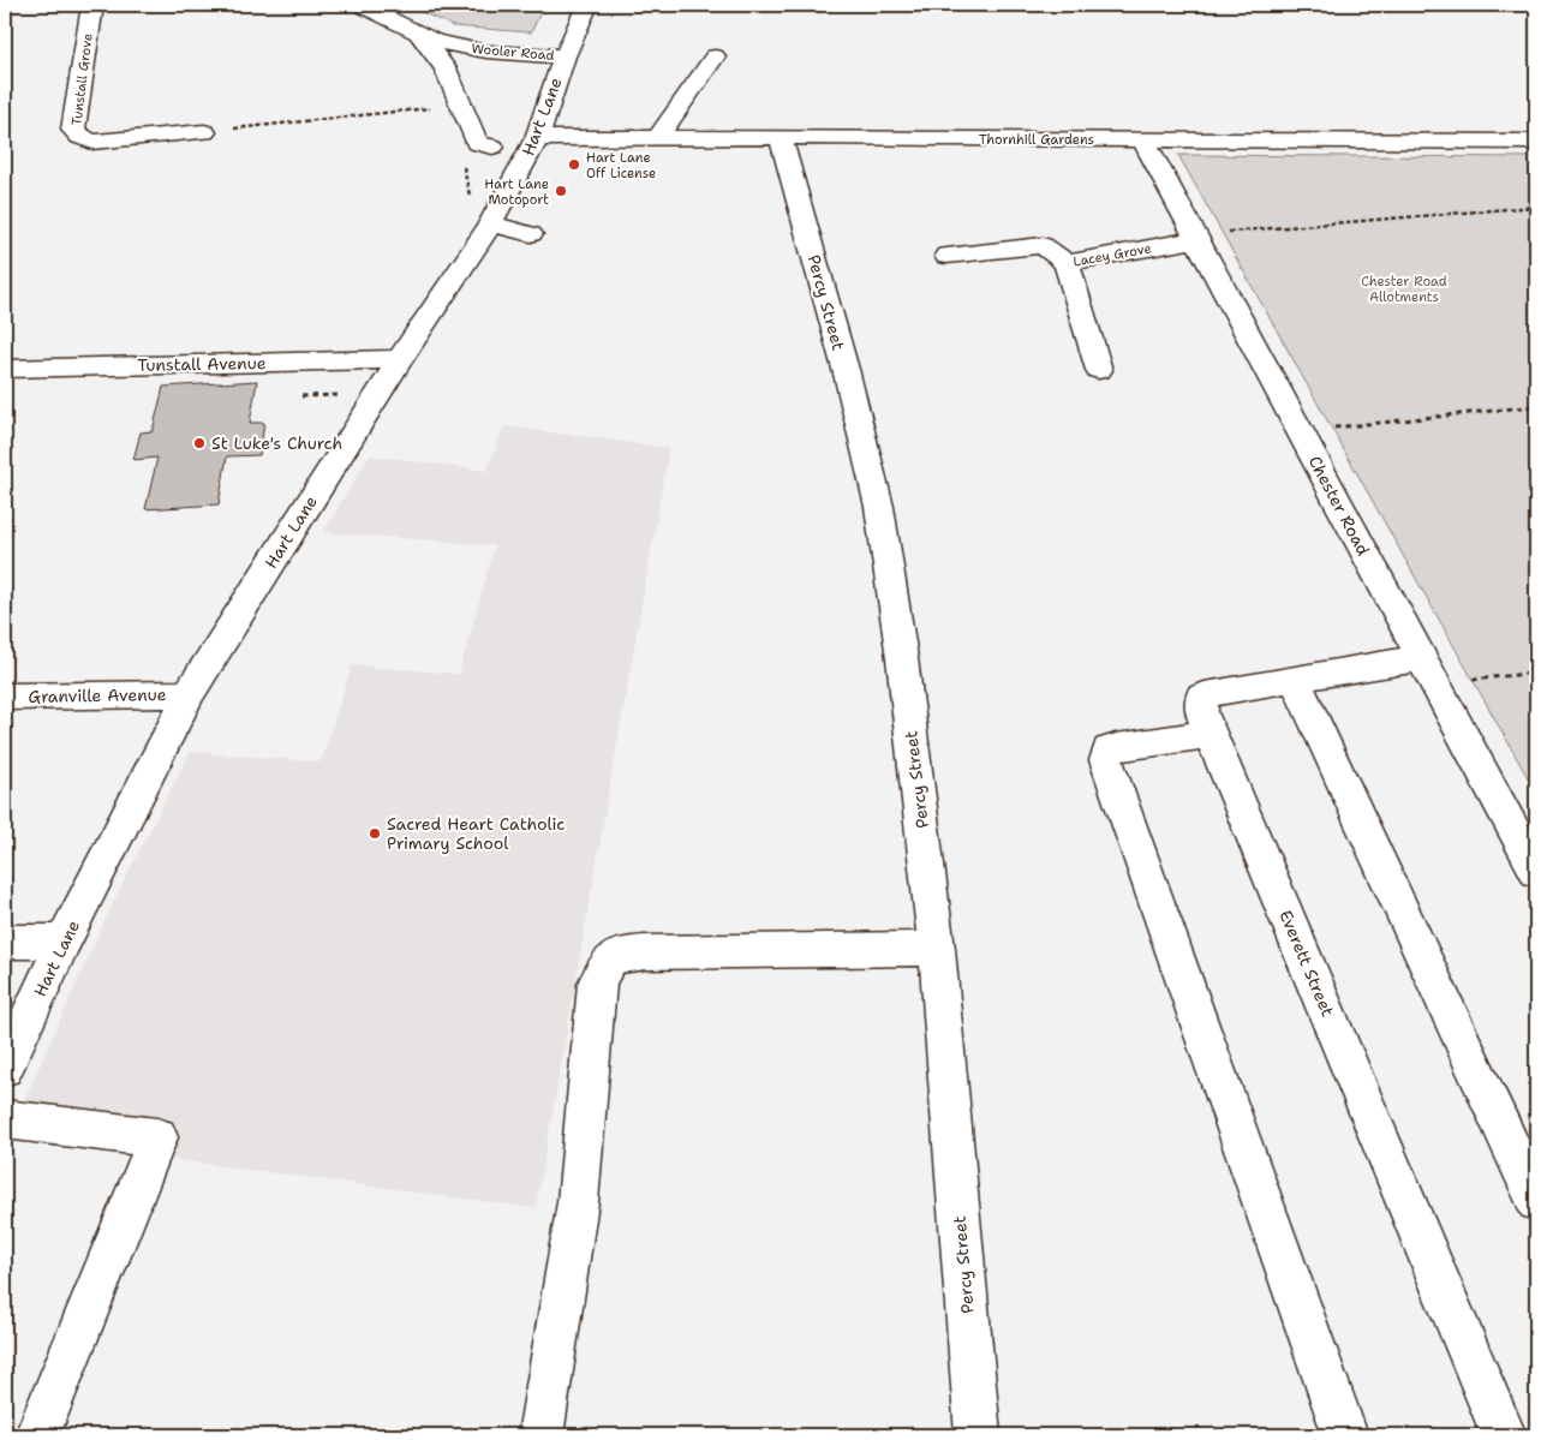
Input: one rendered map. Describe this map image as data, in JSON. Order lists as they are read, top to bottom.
{
  "streets": {
    "street": [
      "Wooler Road",
      "Tunstall Grove",
      "Hart Lane",
      "Thornhill Gardens",
      "Lacey Grove",
      "Percy Street",
      "Tunstall Avenue",
      "Chester Road",
      "Granville Avenue",
      "Everett Street"
    ]
  },
  "crossings": [
    ["Wooler Road", "Hart Lane"],
    ["Hart Lane", "Thornhill Gardens"],
    ["Hart Lane", "Tunstall Avenue"],
    ["Hart Lane", "Granville Avenue"],
    ["Thornhill Gardens", "Percy Street"],
    ["Thornhill Gardens", "Chester Road"],
    ["Lacey Grove", "Chester Road"],
    ["Chester Road", "Everett Street"]
  ],
  "parks": ["Chester Road Allotments"],
  "places": [
    "Hart Lane Off License",
    "Hart Lane Motoport",
    "St Luke's Church",
    "Sacred Heart Catholic Primary School"
  ]
}
